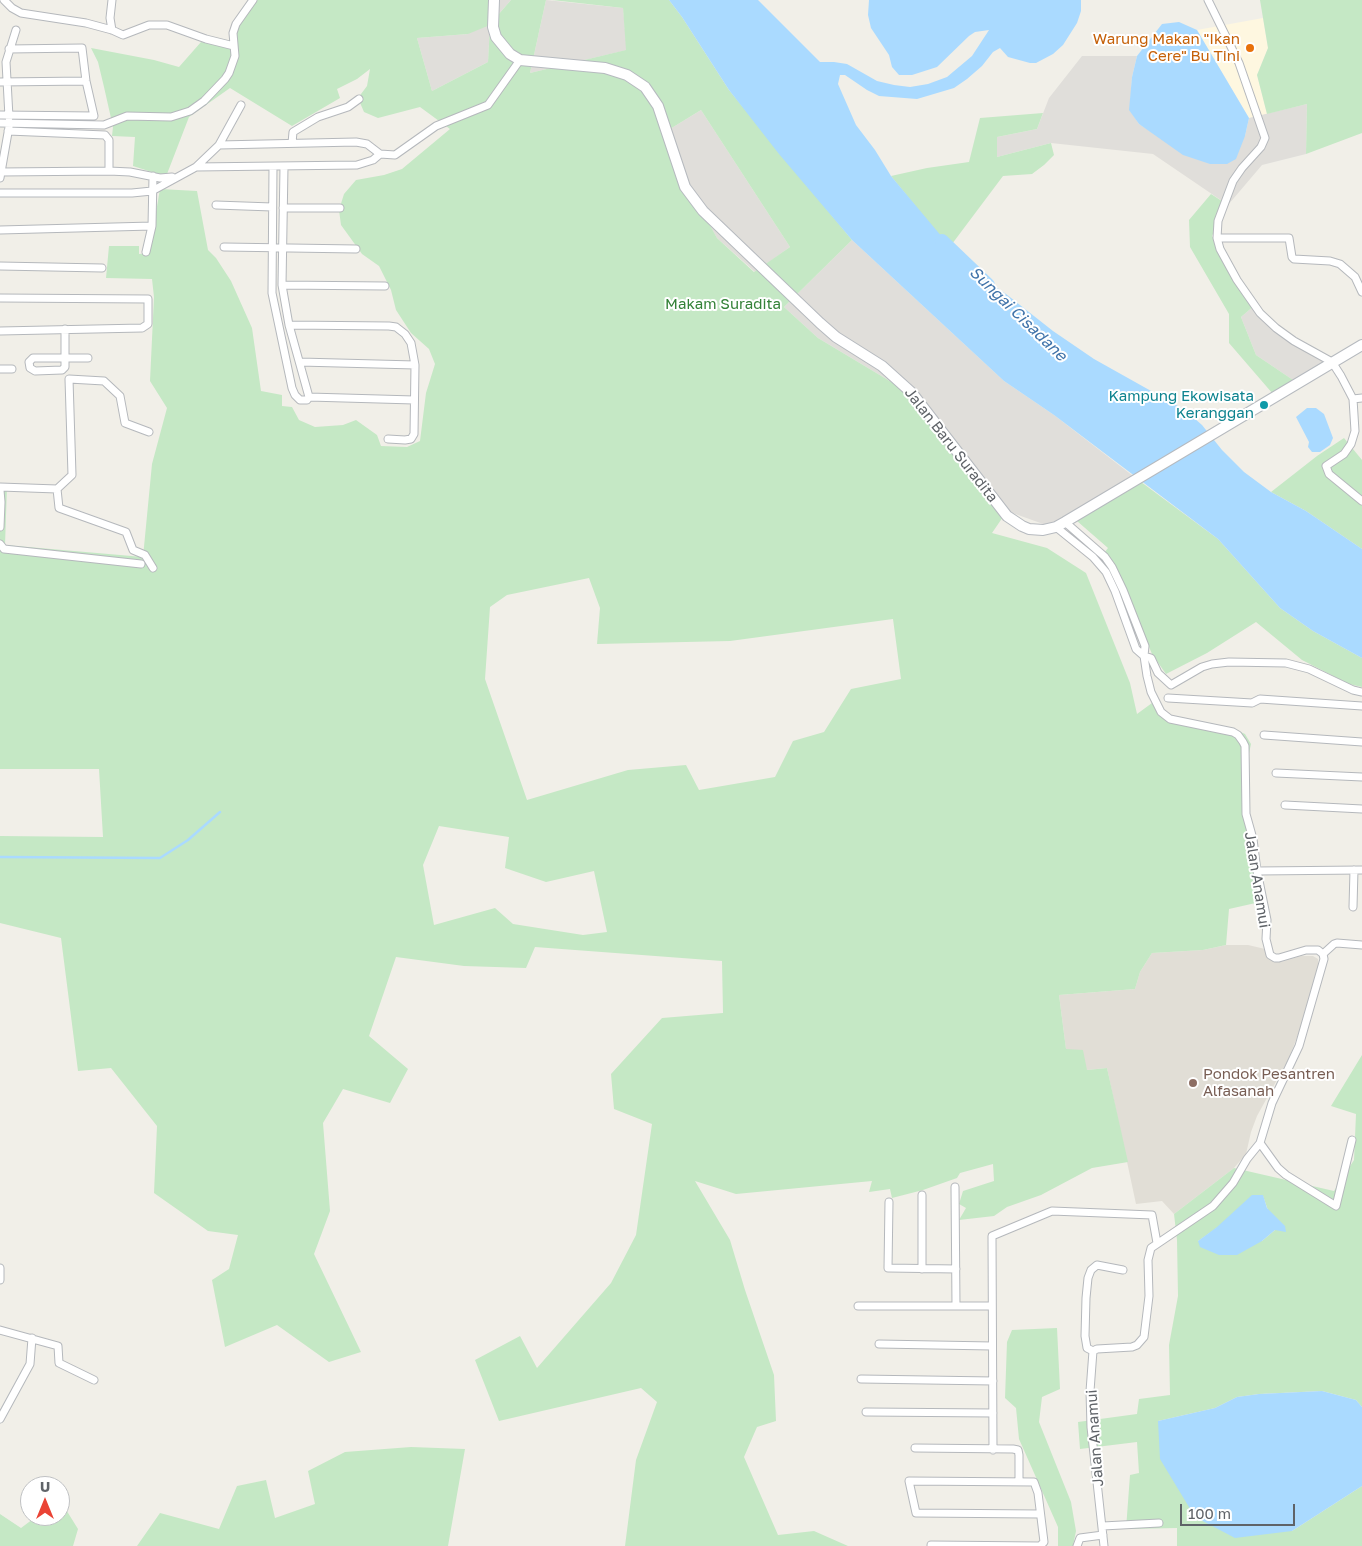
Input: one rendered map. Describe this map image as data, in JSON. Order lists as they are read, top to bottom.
{
  "streets": {
    "main road": ["Jalan Baru Suradita"],
    "street": ["Jalan Anamui"]
  },
  "water": ["Sungai Cisadane"],
  "parks": ["Makam Suradita"],
  "places": ["Warung Makan \"Ikan Cere\" Bu Tini", "Kampung Ekowisata Keranggan", "Pondok Pesantren Alfasanah"],
  "scale_bar": "100 m",
  "north": "top"
}
